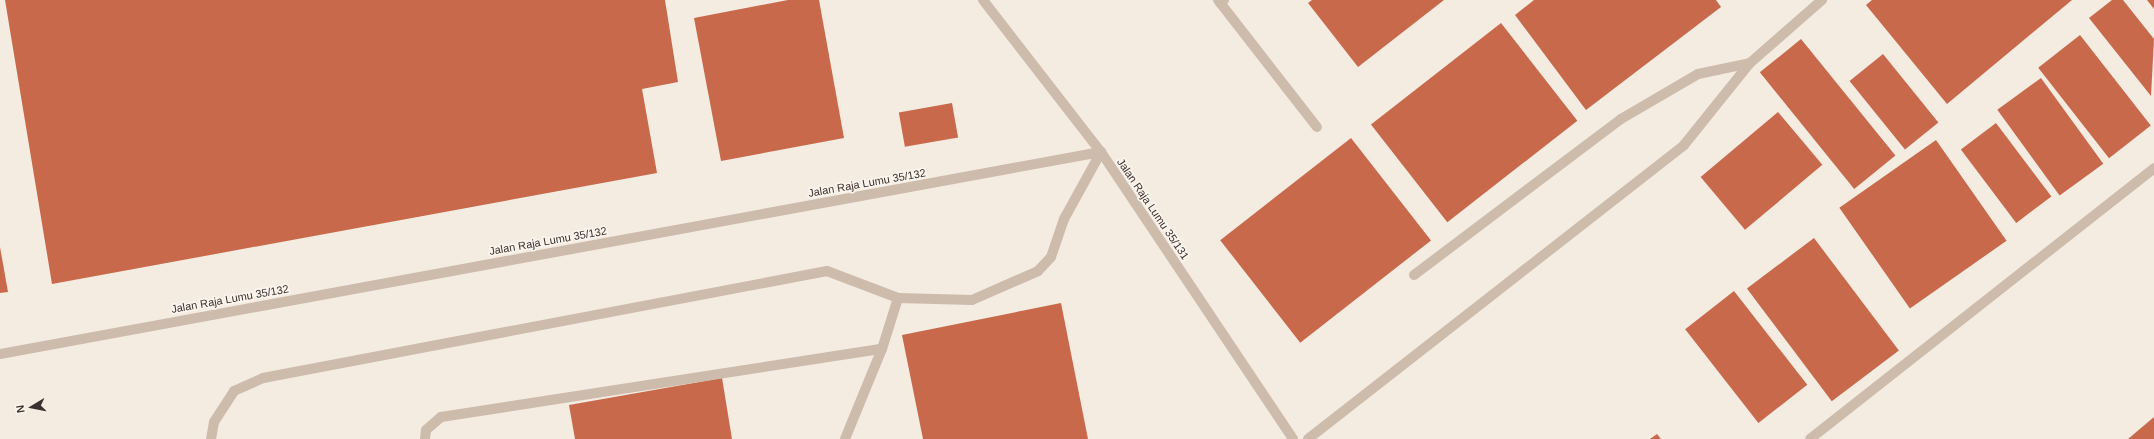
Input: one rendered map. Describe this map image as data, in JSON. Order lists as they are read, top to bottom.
{
  "streets": {
    "street": ["Jalan Raja Lumu 35/132", "Jalan Raja Lumu 35/131"]
  },
  "crossings": [
    ["Jalan Raja Lumu 35/132", "Jalan Raja Lumu 35/131"]
  ],
  "north": "left"
}
